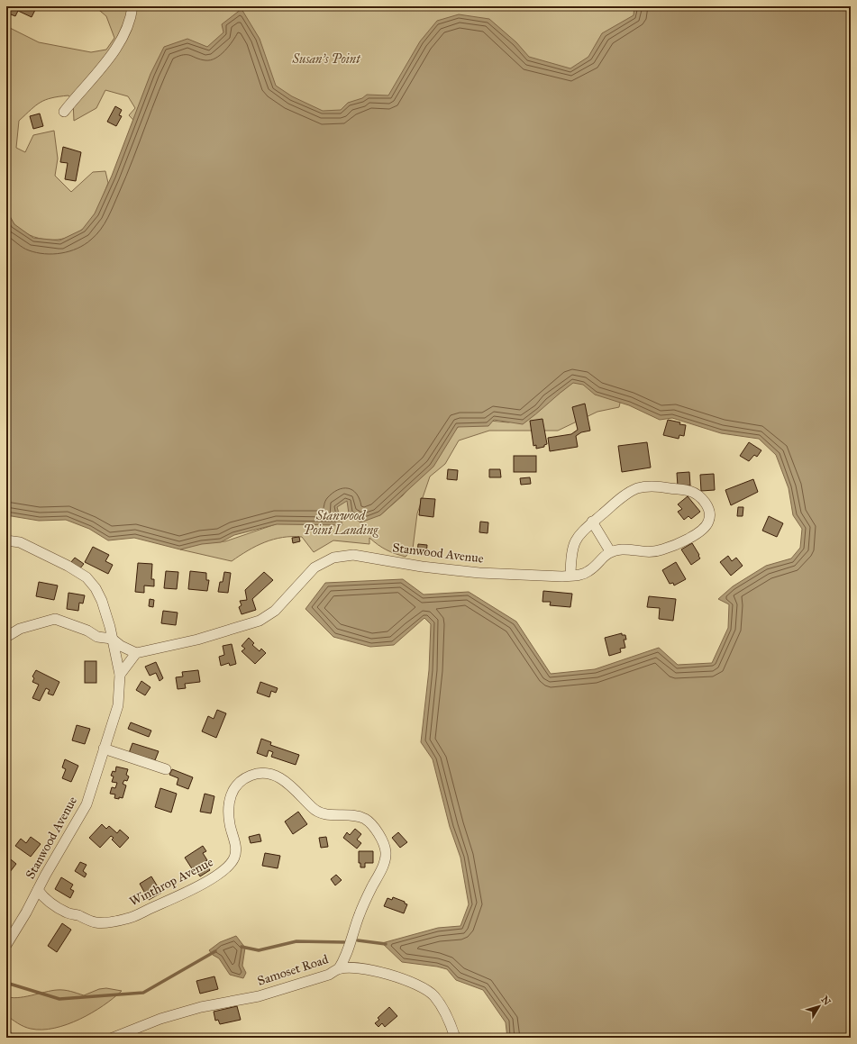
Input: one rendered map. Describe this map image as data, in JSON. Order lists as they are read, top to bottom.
{
  "streets": {
    "street": ["Stanwood Avenue", "Winthrop Avenue", "Samoset Road"]
  },
  "crossings": [
    ["Stanwood Avenue", "Winthrop Avenue"],
    ["Winthrop Avenue", "Samoset Road"]
  ],
  "parks": ["Susan's Point", "Stanwood Point Landing"],
  "north": "top right"
}
